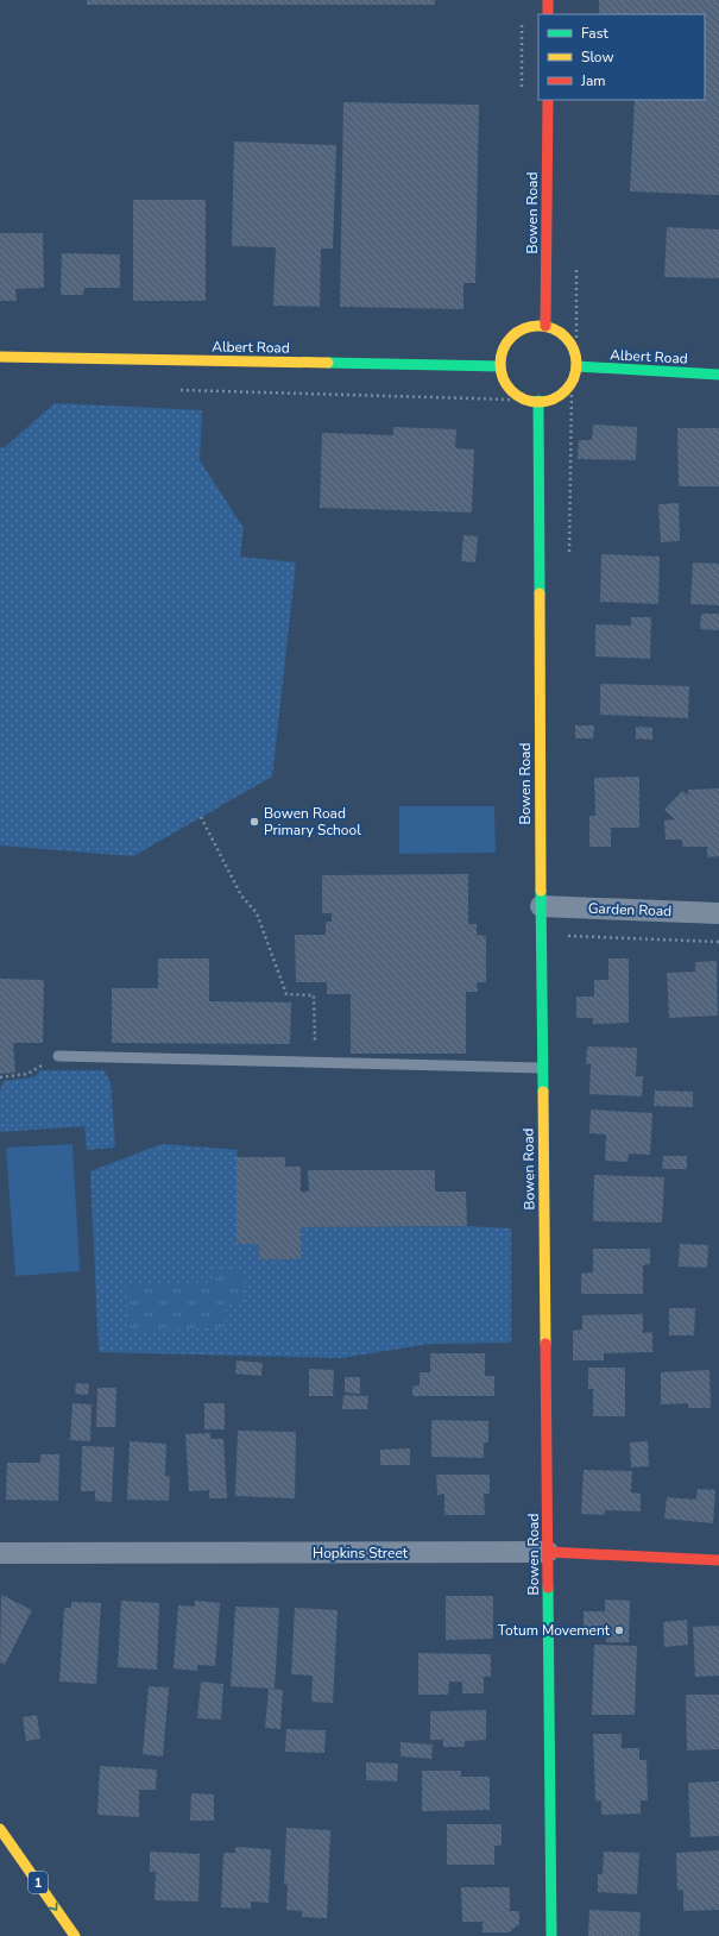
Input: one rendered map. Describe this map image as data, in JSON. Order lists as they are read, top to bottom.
{
  "streets": {
    "main road": [
      "Bowen Road",
      "Albert Road",
      "Hopkins Street",
      "1"
    ],
    "street": ["Garden Road"]
  },
  "crossings": [
    ["Bowen Road", "Albert Road"],
    ["Bowen Road", "Garden Road"],
    ["Bowen Road", "Hopkins Street"]
  ],
  "places": ["Bowen Road Primary School", "Totum Movement"],
  "legend": ["Fast", "Slow", "Jam"]
}
